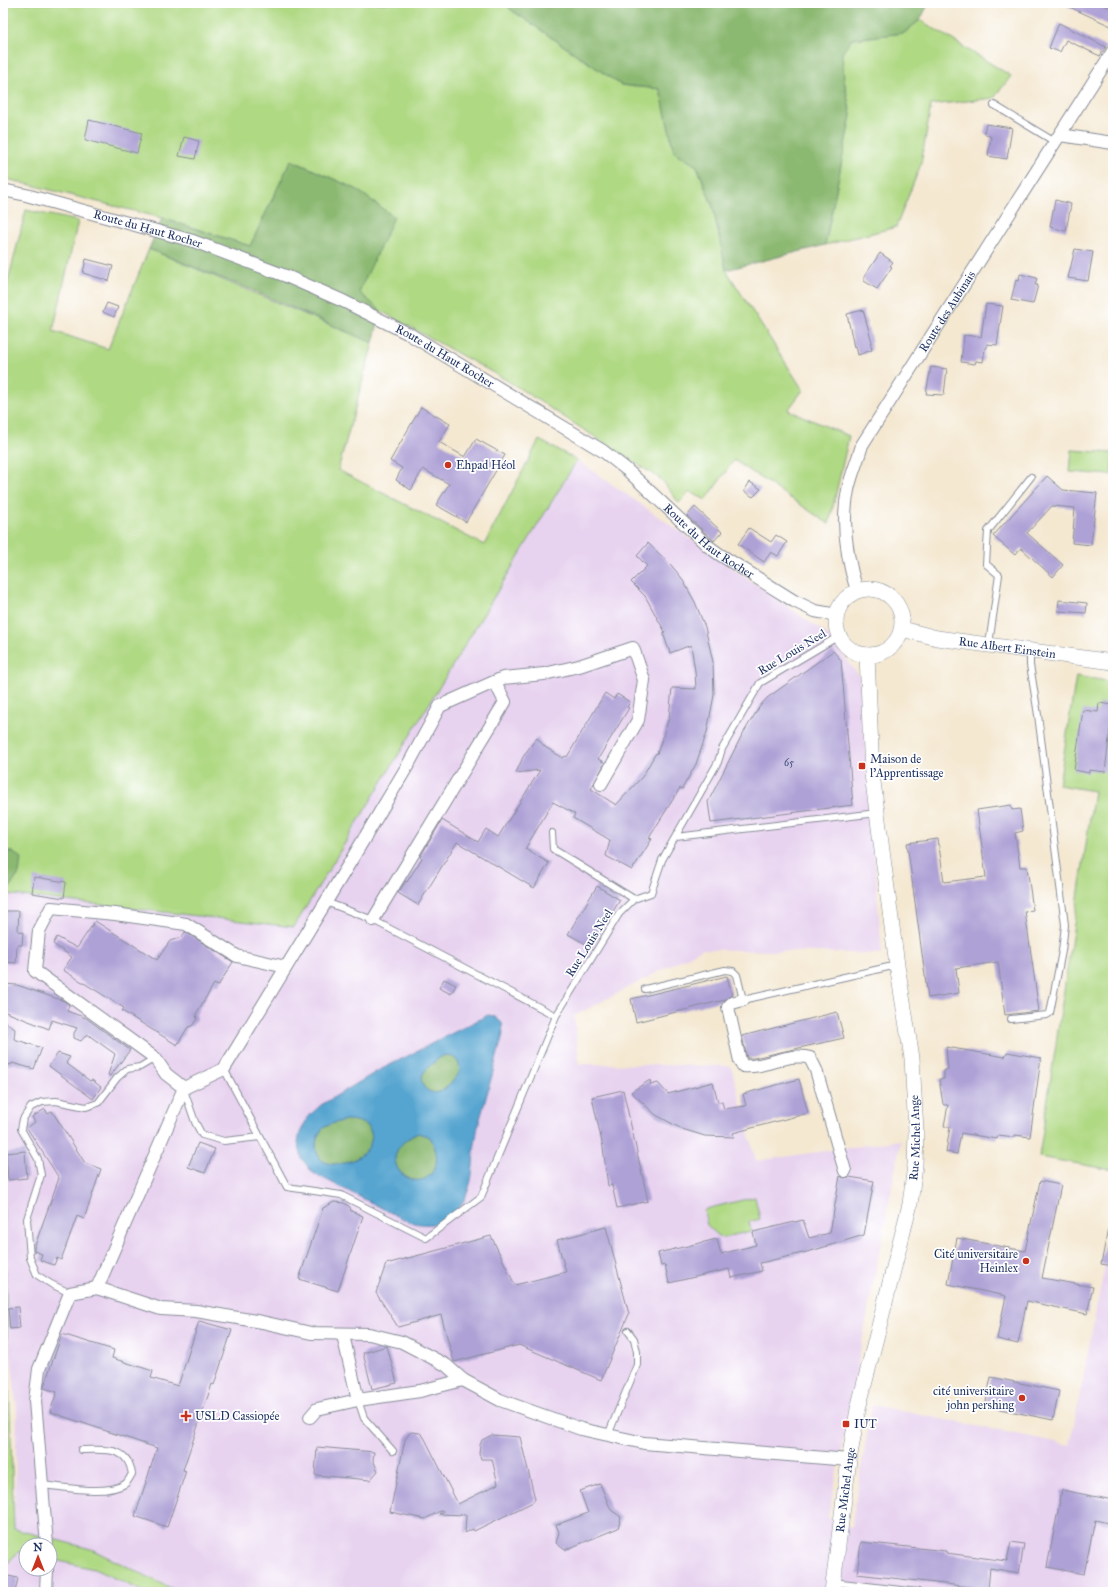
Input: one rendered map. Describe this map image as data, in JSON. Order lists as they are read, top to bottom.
{
  "streets": {
    "street": [
      "Route du Haut Rocher",
      "Route des Aubinais",
      "Rue Albert Einstein",
      "Rue Michel Ange"
    ],
    "lane": ["Rue Louis Neel"]
  },
  "crossings": [
    ["Route du Haut Rocher", "Route des Aubinais"],
    ["Route du Haut Rocher", "Rue Albert Einstein"],
    ["Route du Haut Rocher", "Rue Louis Neel"],
    ["Route du Haut Rocher", "Rue Michel Ange"],
    ["Route des Aubinais", "Rue Albert Einstein"],
    ["Route des Aubinais", "Rue Louis Neel"],
    ["Route des Aubinais", "Rue Michel Ange"],
    ["Rue Albert Einstein", "Rue Louis Neel"],
    ["Rue Albert Einstein", "Rue Michel Ange"],
    ["Rue Louis Neel", "Rue Michel Ange"]
  ],
  "places": {
    "other": ["Ehpad Héol", "Cité universitaire Heinlex", "cité universitaire john pershing"],
    "transit": ["Maison de l'Apprentissage", "IUT"],
    "health": ["USLD Cassiopée"]
  },
  "house_numbers": ["65"],
  "north": "top"
}
